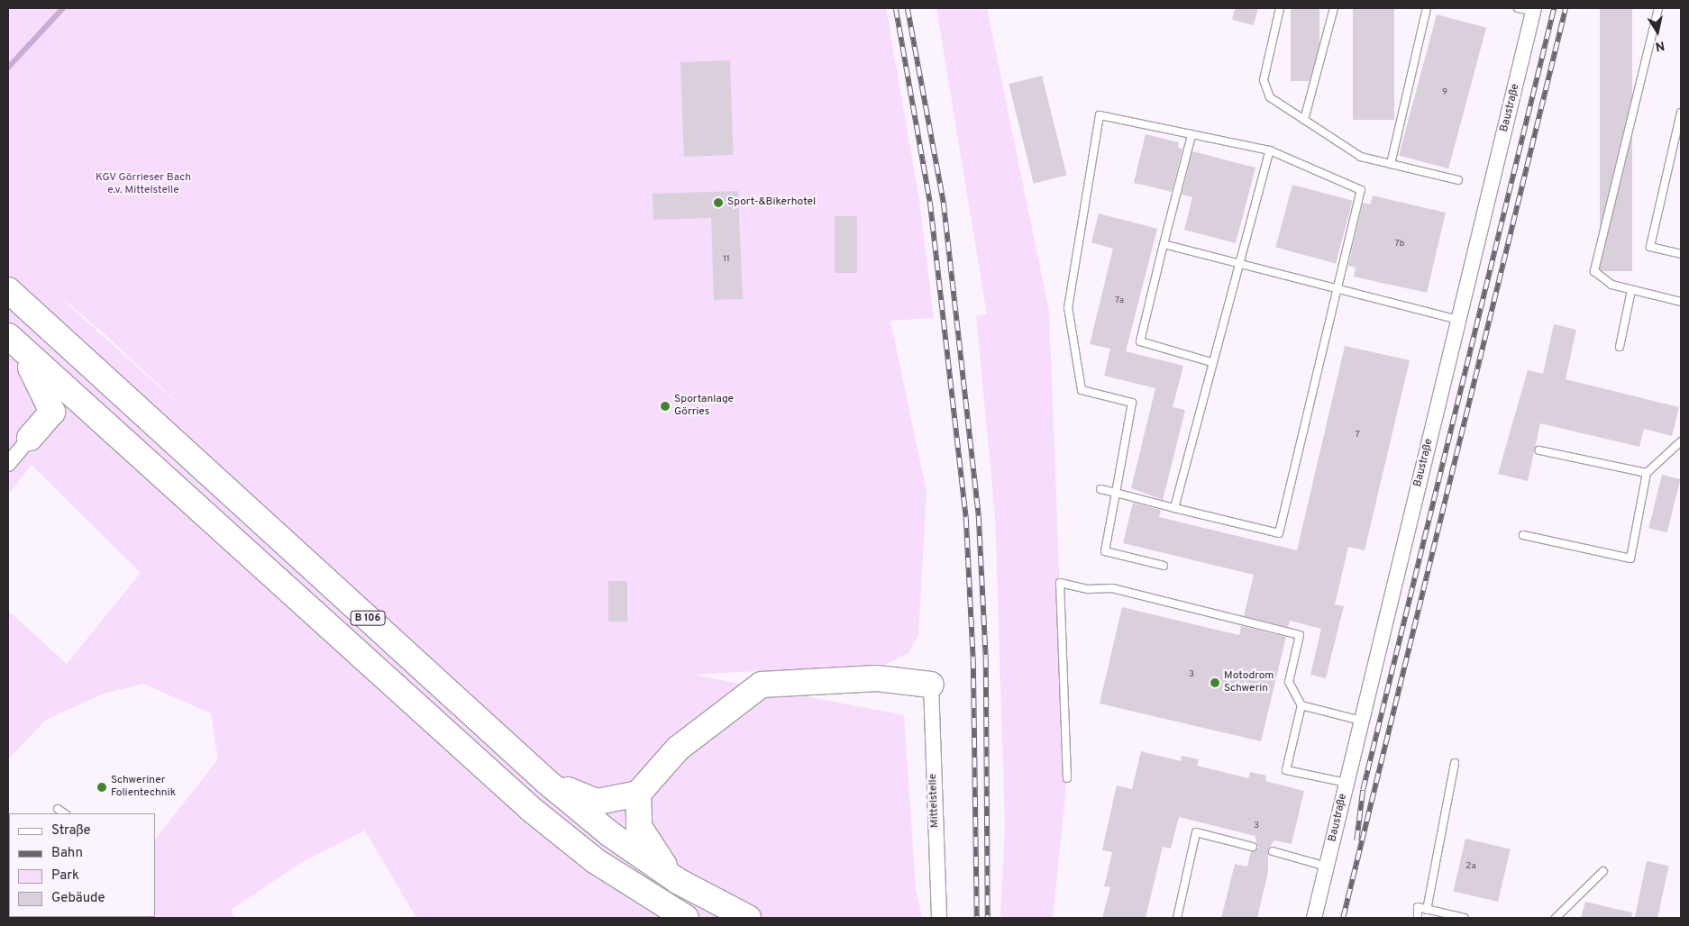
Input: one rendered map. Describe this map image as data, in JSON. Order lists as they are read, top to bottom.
{
  "streets": {
    "highway": ["B 106"],
    "street": ["Baustraße", "Mittelstelle"]
  },
  "parks": ["KGV Görrieser Bach e.v. Mittelstelle"],
  "places": [
    "Sport-&Bikerhotel",
    "Sportanlage Görries",
    "Motodrom Schwerin",
    "Schweriner Folientechnik"
  ],
  "house_numbers": [
    "9",
    "7b",
    "11",
    "7a",
    "7",
    "3",
    "3",
    "2a"
  ],
  "legend": [
    "Straße",
    "Bahn",
    "Park",
    "Gebäude"
  ],
  "north": "bottom"
}
